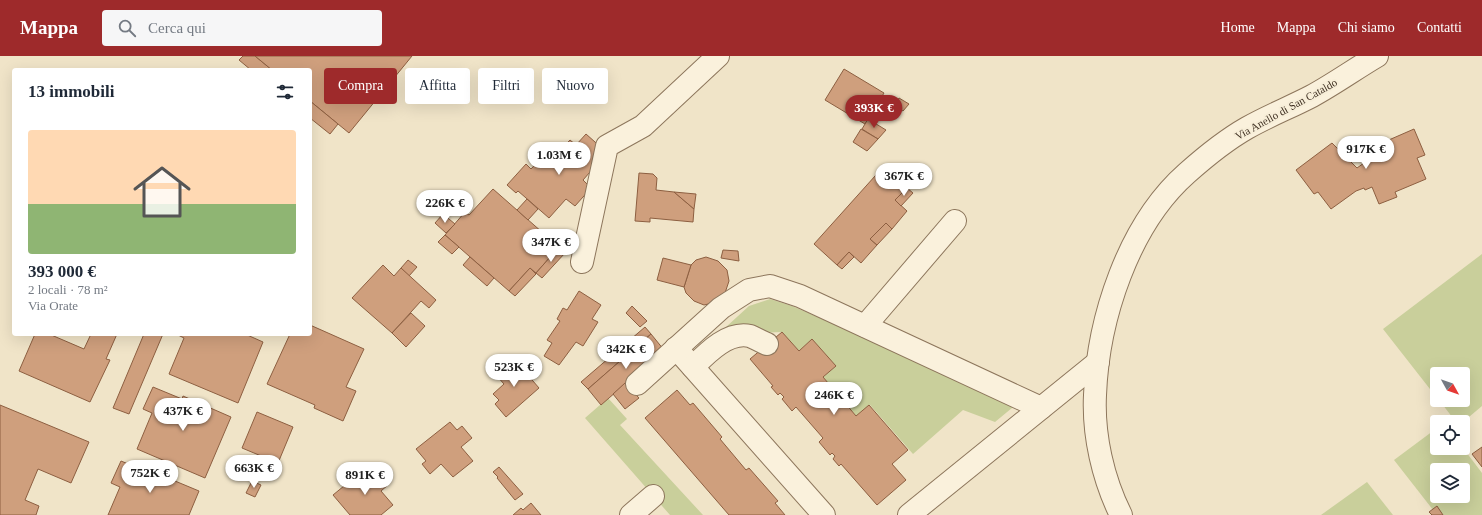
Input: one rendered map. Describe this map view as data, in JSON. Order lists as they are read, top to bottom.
{
  "streets": {
    "street": ["Via Anello di San Cataldo"]
  },
  "north": "bottom right",
  "page": {
    "header": "Mappa",
    "search": "Cerca qui",
    "nav": [
      "Home",
      "Mappa",
      "Chi siamo",
      "Contatti"
    ],
    "chip": [
      "Compra",
      "Affitta",
      "Filtri",
      "Nuovo"
    ],
    "heading": "13 immobili",
    "price": [
      "393K €",
      "917K €",
      "1.03M €",
      "367K €",
      "226K €",
      "347K €",
      "342K €",
      "523K €",
      "246K €",
      "437K €",
      "663K €",
      "752K €",
      "891K €"
    ],
    "list": [
      {
        "name": "393 000 €",
        "note": "2 locali · 78 m² · Via Orate"
      }
    ]
  }
}
